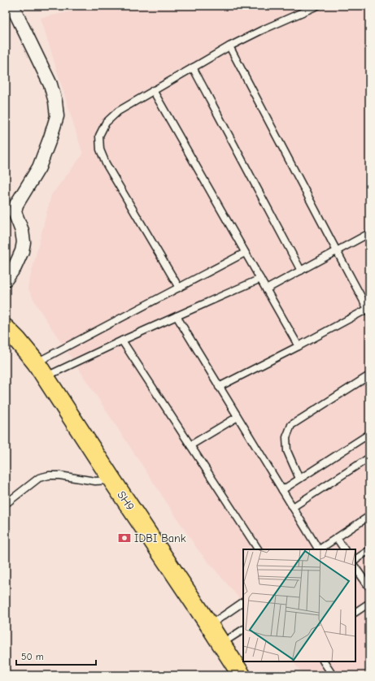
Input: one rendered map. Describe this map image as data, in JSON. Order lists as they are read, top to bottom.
{
  "streets": {
    "main road": ["SH9"]
  },
  "places": {
    "bank": ["IDBI Bank"]
  },
  "scale_bar": "50 m"
}
